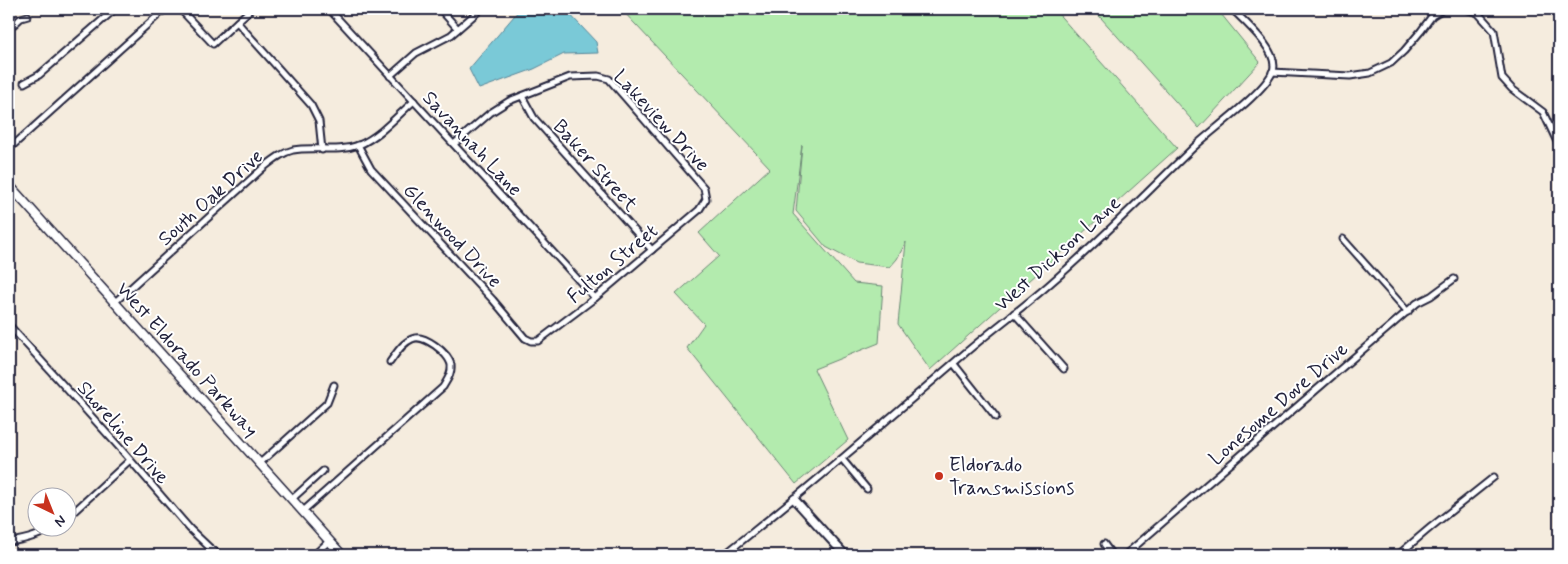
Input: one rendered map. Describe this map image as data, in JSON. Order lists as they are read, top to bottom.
{
  "streets": {
    "main road": ["West Eldorado Parkway"],
    "street": [
      "Lakeview Drive",
      "Savannah Lane",
      "Baker Street",
      "South Oak Drive",
      "Glenwood Drive",
      "West Dickson Lane",
      "Fulton Street",
      "Lonesome Dove Drive",
      "Shoreline Drive"
    ]
  },
  "crossings": [
    ["Lakeview Drive", "Savannah Lane"],
    ["Lakeview Drive", "Baker Street"],
    ["Lakeview Drive", "Fulton Street"],
    ["Savannah Lane", "South Oak Drive"],
    ["Savannah Lane", "Fulton Street"],
    ["Baker Street", "Fulton Street"],
    ["South Oak Drive", "Glenwood Drive"],
    ["South Oak Drive", "West Eldorado Parkway"],
    ["Glenwood Drive", "Fulton Street"]
  ],
  "places": ["Eldorado Transmissions"],
  "north": "bottom right"
}
